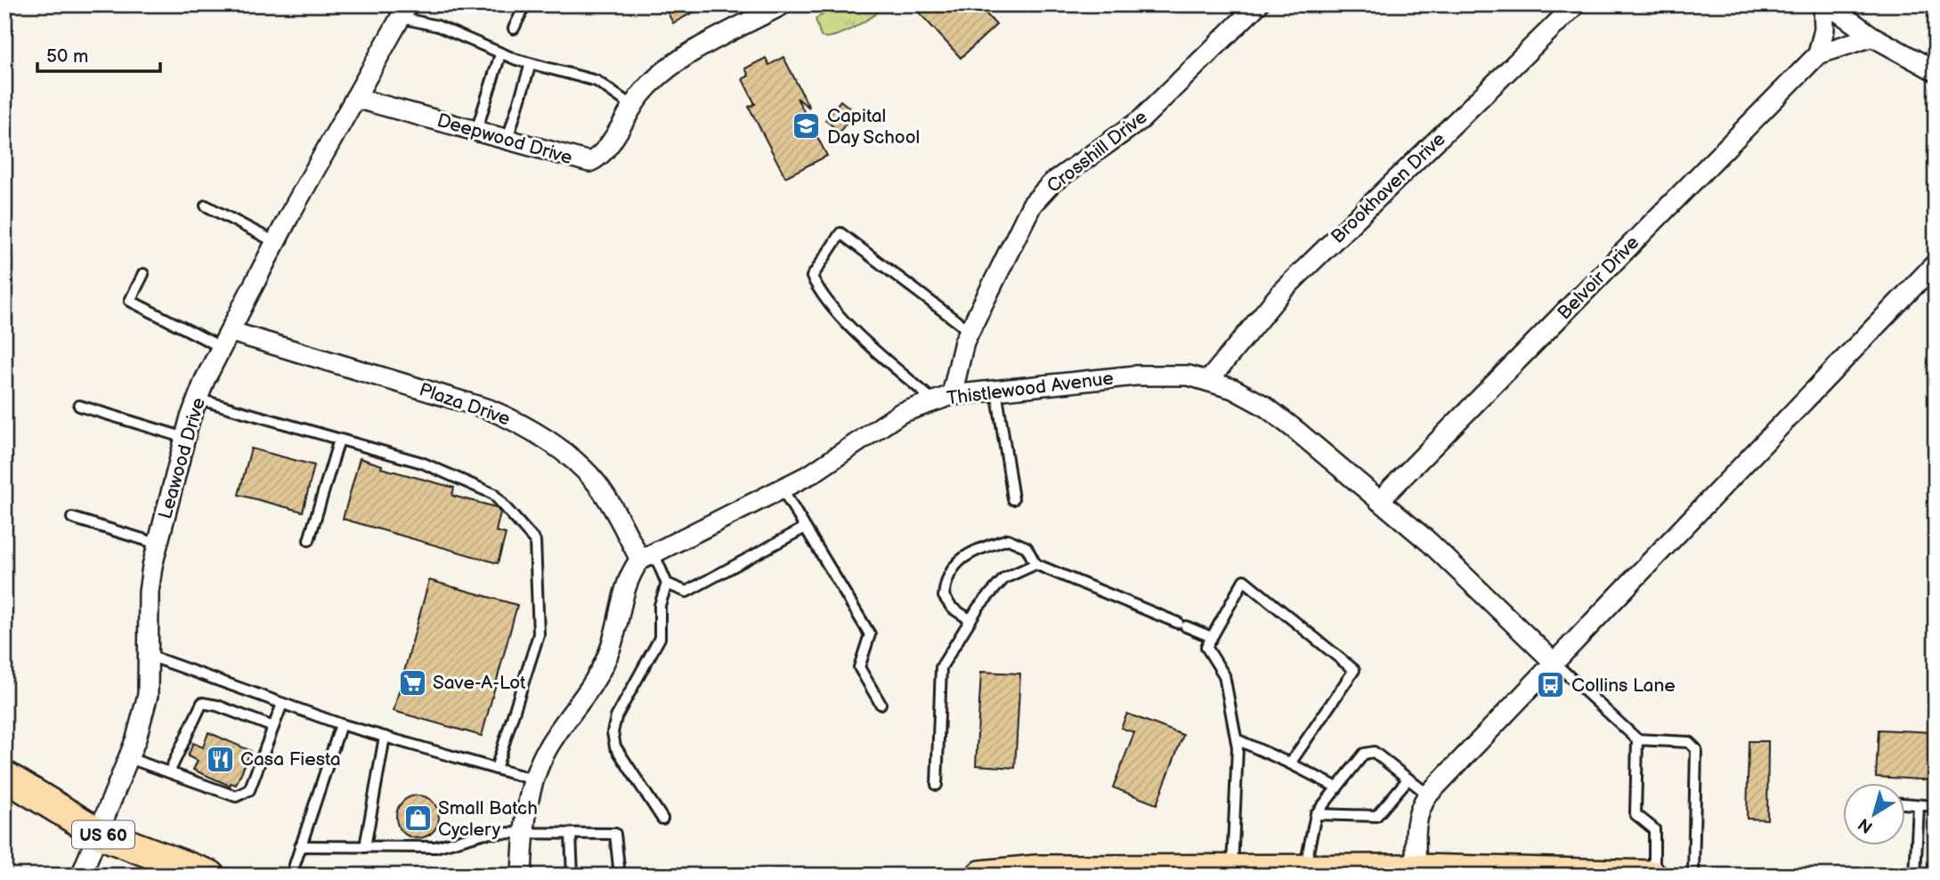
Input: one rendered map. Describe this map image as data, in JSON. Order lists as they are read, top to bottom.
{
  "streets": {
    "main road": ["US 60"],
    "street": [
      "Deepwood Drive",
      "Crosshill Drive",
      "Brookhaven Drive",
      "Belvoir Drive",
      "Thistlewood Avenue",
      "Plaza Drive",
      "Leawood Drive"
    ]
  },
  "crossings": [
    ["Deepwood Drive", "Leawood Drive"],
    ["Crosshill Drive", "Thistlewood Avenue"],
    ["Brookhaven Drive", "Thistlewood Avenue"],
    ["Belvoir Drive", "Thistlewood Avenue"],
    ["Thistlewood Avenue", "Plaza Drive"],
    ["Plaza Drive", "Leawood Drive"],
    ["Leawood Drive", "US 60"]
  ],
  "places": {
    "school or university": ["Capital Day School"],
    "supermarket": ["Save-A-Lot"],
    "bus stop": ["Collins Lane"],
    "restaurant": ["Casa Fiesta"],
    "shop": ["Small Batch Cyclery"]
  },
  "scale_bar": "50 m",
  "north": "bottom left"
}
